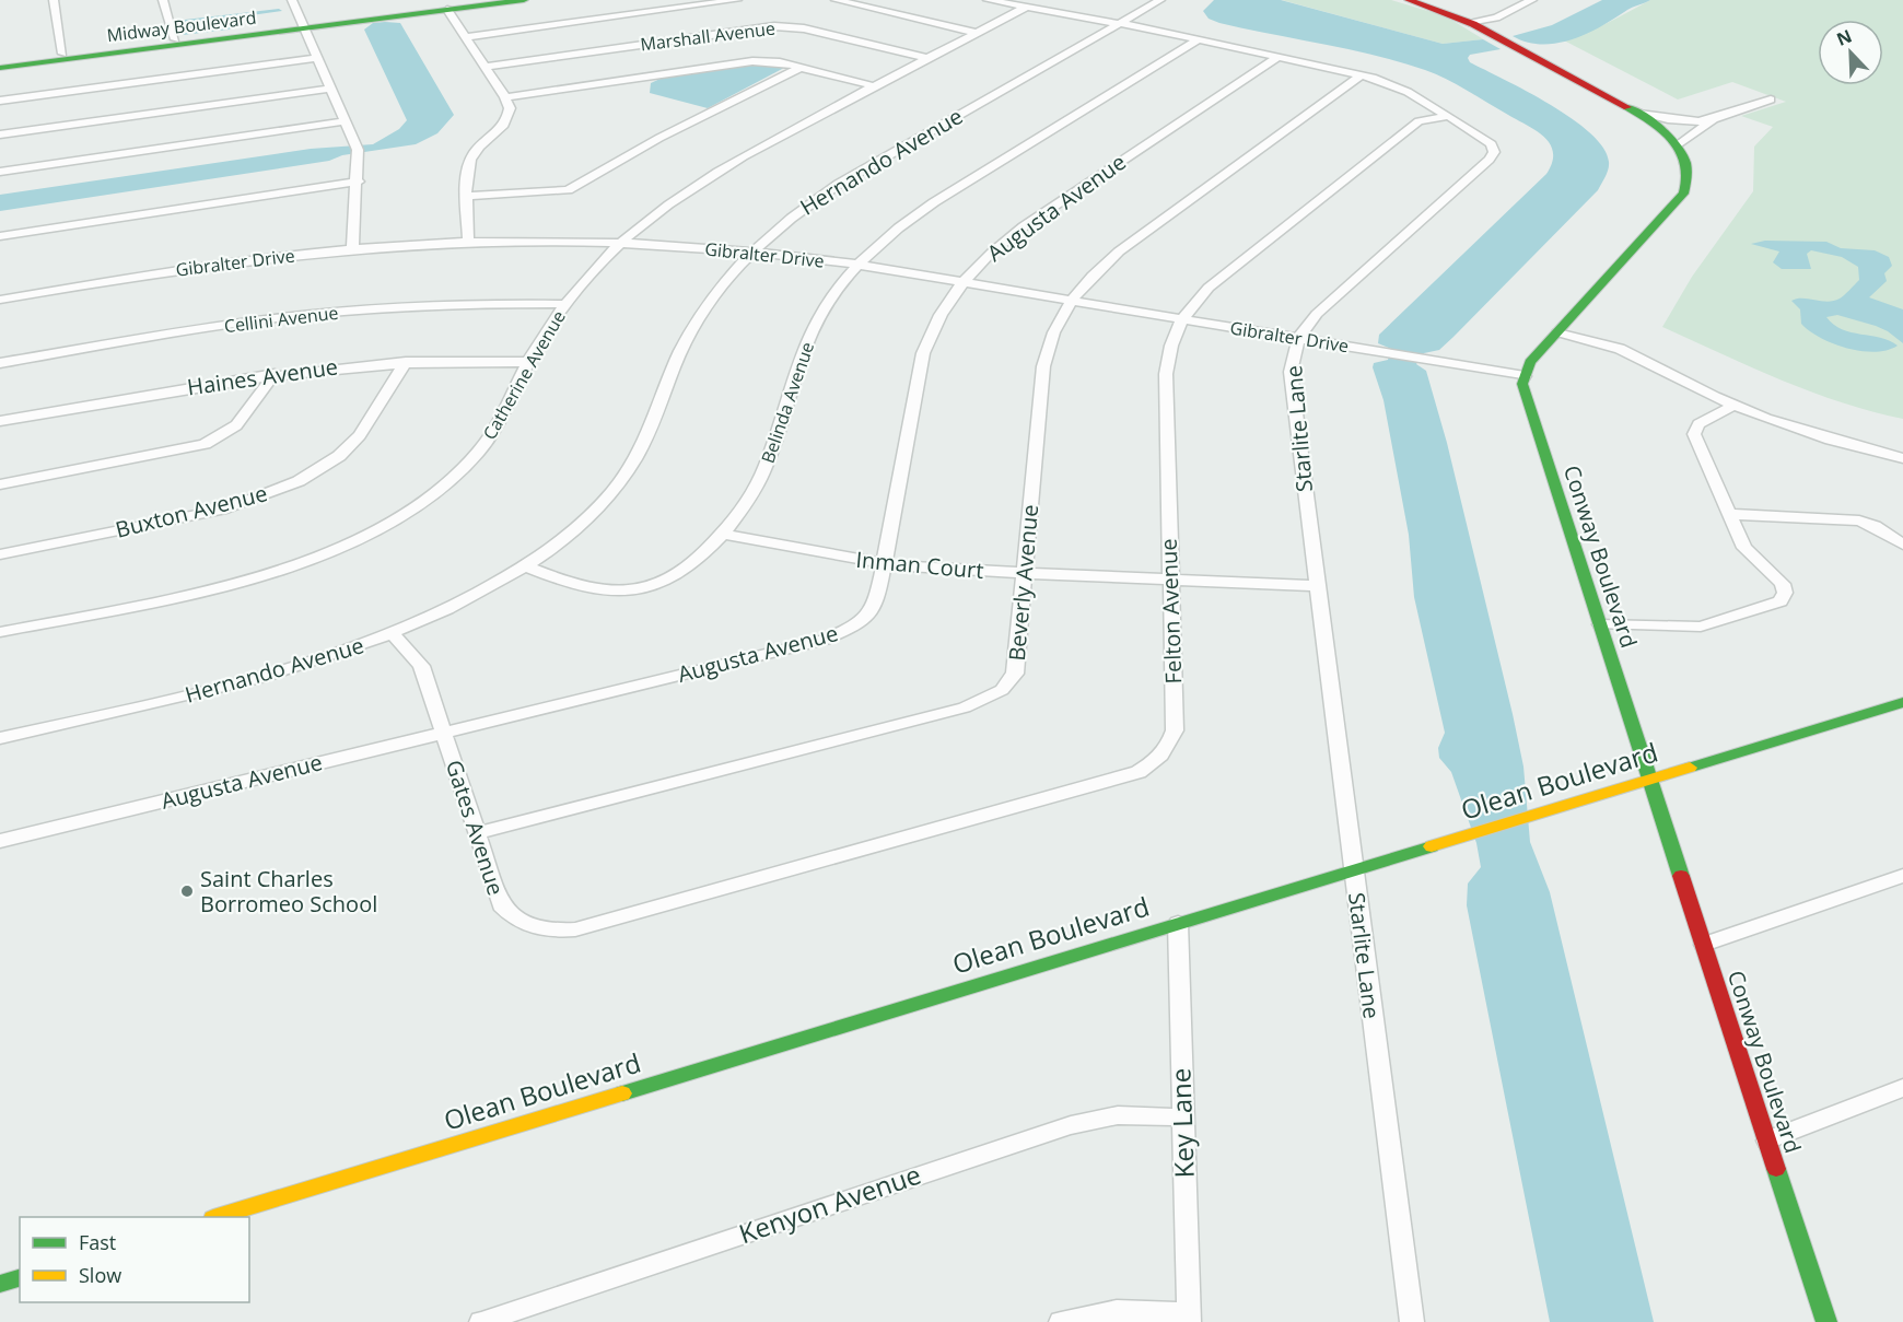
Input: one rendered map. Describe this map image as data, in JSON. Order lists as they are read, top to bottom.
{
  "streets": {
    "street": [
      "Midway Boulevard",
      "Marshall Avenue",
      "Hernando Avenue",
      "Augusta Avenue",
      "Gibralter Drive",
      "Cellini Avenue",
      "Catherine Avenue",
      "Haines Avenue",
      "Belinda Avenue",
      "Starlite Lane",
      "Buxton Avenue",
      "Conway Boulevard",
      "Inman Court",
      "Beverly Avenue",
      "Felton Avenue",
      "Olean Boulevard",
      "Gates Avenue",
      "Key Lane",
      "Kenyon Avenue"
    ]
  },
  "crossings": [
    ["Marshall Avenue", "Catherine Avenue"],
    ["Hernando Avenue", "Gibralter Drive"],
    ["Hernando Avenue", "Belinda Avenue"],
    ["Hernando Avenue", "Starlite Lane"],
    ["Hernando Avenue", "Gates Avenue"],
    ["Augusta Avenue", "Gibralter Drive"],
    ["Augusta Avenue", "Starlite Lane"],
    ["Augusta Avenue", "Inman Court"],
    ["Augusta Avenue", "Gates Avenue"],
    ["Gibralter Drive", "Catherine Avenue"],
    ["Gibralter Drive", "Belinda Avenue"],
    ["Gibralter Drive", "Starlite Lane"],
    ["Gibralter Drive", "Conway Boulevard"],
    ["Gibralter Drive", "Beverly Avenue"],
    ["Gibralter Drive", "Felton Avenue"],
    ["Cellini Avenue", "Catherine Avenue"],
    ["Catherine Avenue", "Haines Avenue"],
    ["Catherine Avenue", "Starlite Lane"],
    ["Haines Avenue", "Buxton Avenue"],
    ["Belinda Avenue", "Starlite Lane"],
    ["Belinda Avenue", "Inman Court"],
    ["Starlite Lane", "Inman Court"],
    ["Starlite Lane", "Beverly Avenue"],
    ["Starlite Lane", "Felton Avenue"],
    ["Starlite Lane", "Olean Boulevard"],
    ["Conway Boulevard", "Olean Boulevard"],
    ["Inman Court", "Beverly Avenue"],
    ["Inman Court", "Felton Avenue"],
    ["Beverly Avenue", "Gates Avenue"],
    ["Felton Avenue", "Gates Avenue"],
    ["Olean Boulevard", "Key Lane"],
    ["Key Lane", "Kenyon Avenue"]
  ],
  "places": ["Saint Charles Borromeo School"],
  "legend": ["Fast", "Slow"],
  "north": "top left"
}
